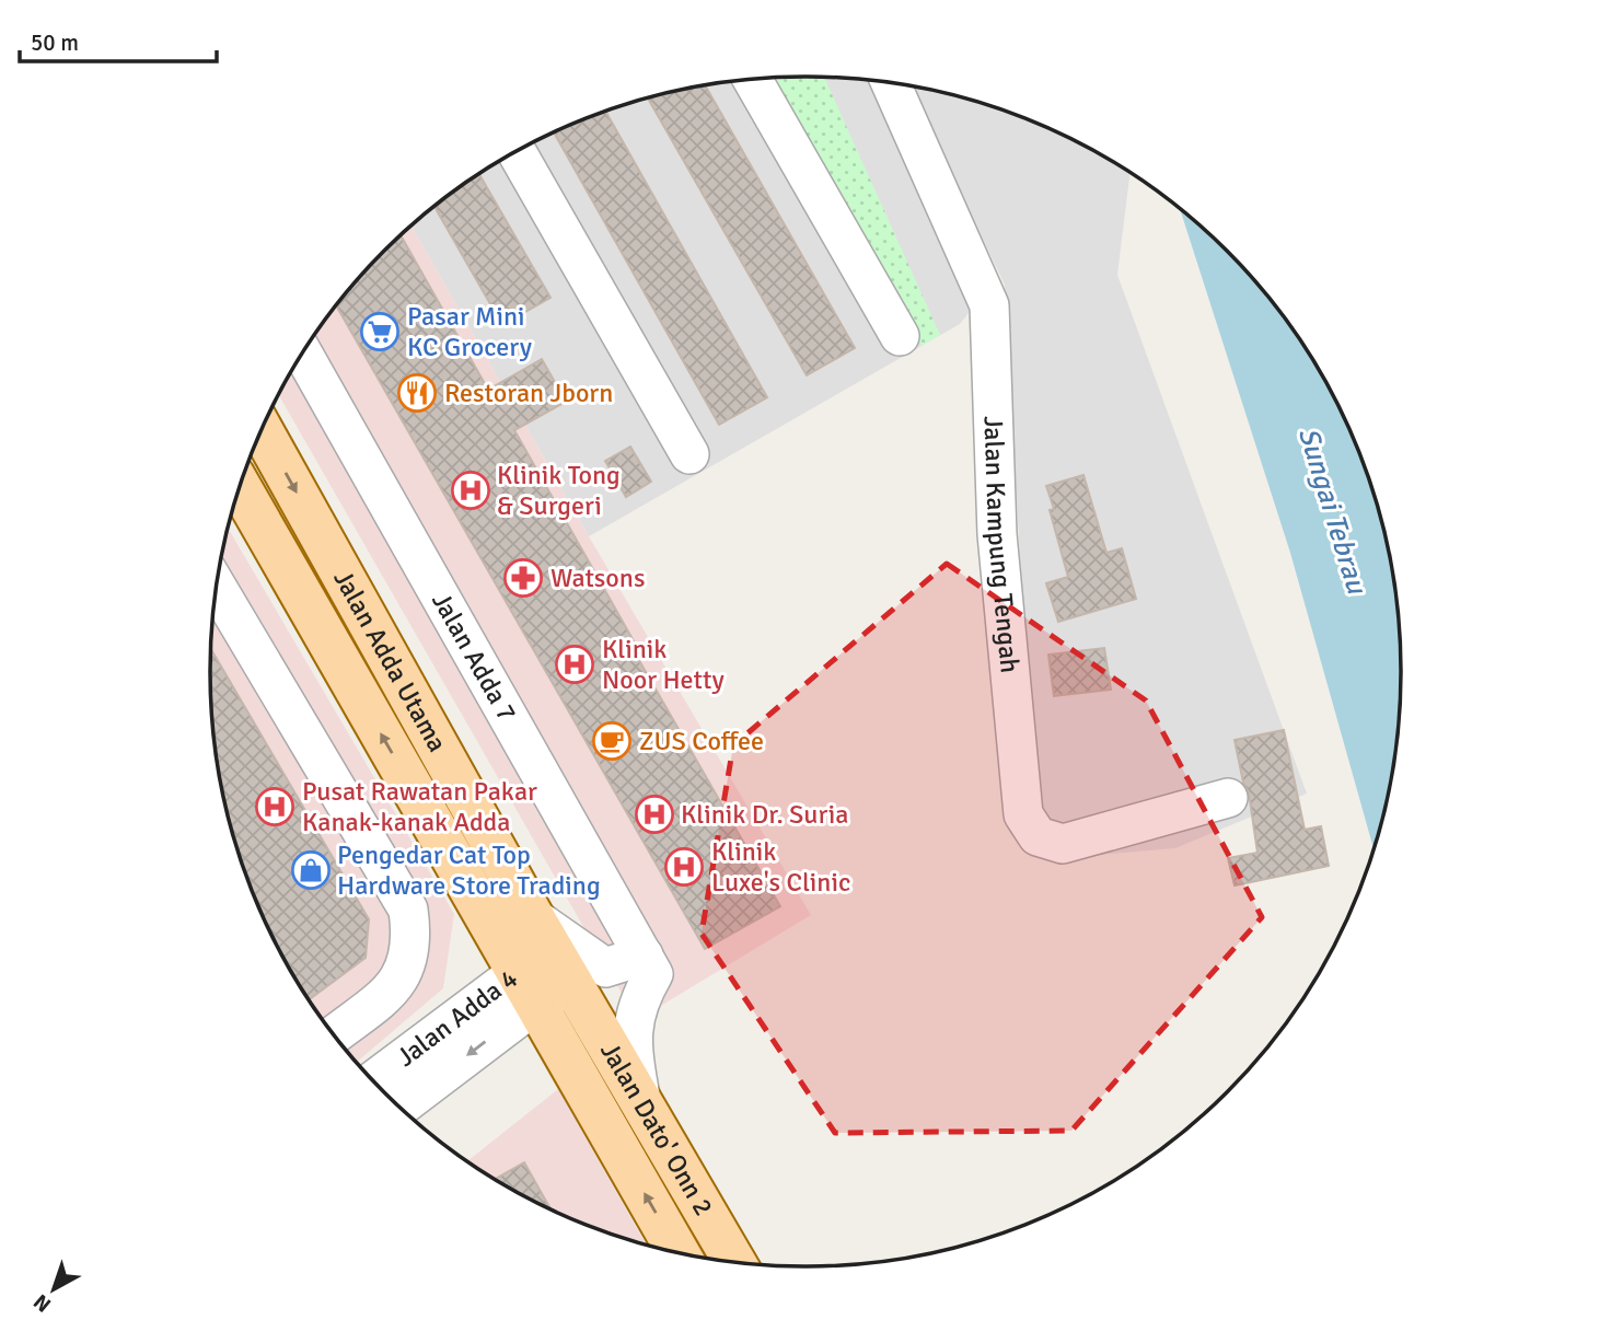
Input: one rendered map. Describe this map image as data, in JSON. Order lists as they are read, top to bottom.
{
  "streets": {
    "main road": ["Jalan Adda Utama", "Jalan Dato' Onn 2"],
    "street": ["Jalan Kampung Tengah", "Jalan Adda 7", "Jalan Adda 4"]
  },
  "crossings": [
    ["Jalan Adda Utama", "Jalan Adda 4"],
    ["Jalan Adda Utama", "Jalan Dato' Onn 2"],
    ["Jalan Adda 4", "Jalan Dato' Onn 2"]
  ],
  "water": ["Sungai Tebrau"],
  "places": {
    "supermarket": ["Pasar Mini KC Grocery"],
    "restaurant": ["Restoran Jborn"],
    "hospital": [
      "Klinik Tong & Surgeri",
      "Klinik Noor Hetty",
      "Pusat Rawatan Pakar Kanak-kanak Adda",
      "Klinik Dr. Suria",
      "Klinik Luxe's Clinic"
    ],
    "pharmacy": ["Watsons"],
    "cafe": ["ZUS Coffee"],
    "shop": ["Pengedar Cat Top Hardware Store Trading"]
  },
  "scale_bar": "50 m",
  "north": "bottom left"
}
